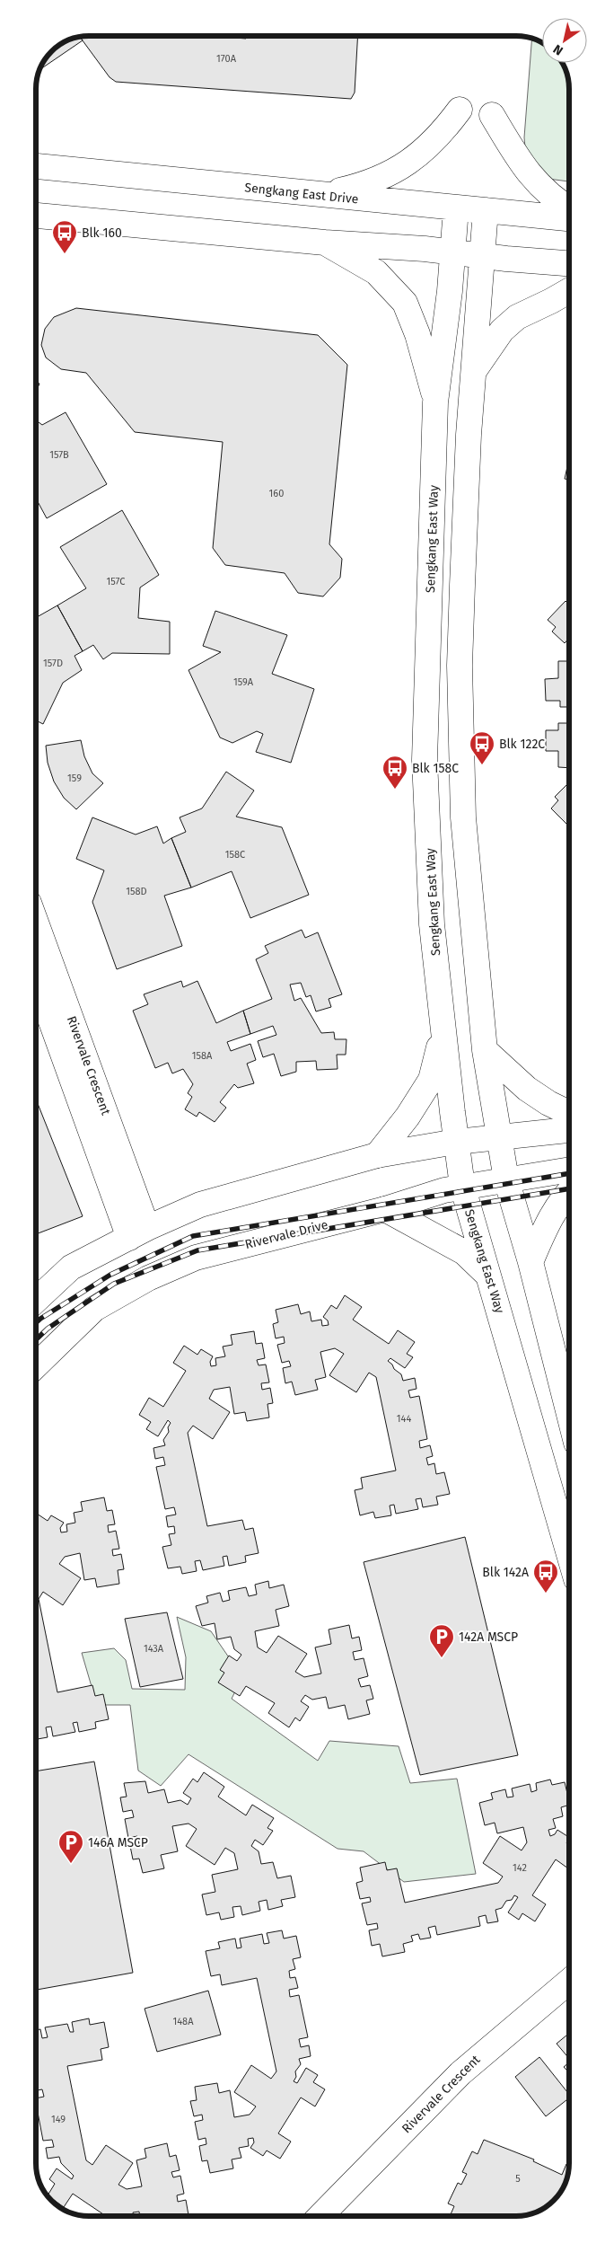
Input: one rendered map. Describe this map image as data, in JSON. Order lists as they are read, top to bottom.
{
  "streets": {
    "main road": [
      "Sengkang East Drive",
      "Sengkang East Way",
      "Rivervale Crescent",
      "Rivervale Drive"
    ]
  },
  "crossings": [
    ["Sengkang East Drive", "Sengkang East Way"],
    ["Sengkang East Way", "Rivervale Drive"]
  ],
  "places": {
    "bus stop": [
      "Blk 160",
      "Blk 122C",
      "Blk 158C",
      "Blk 142A"
    ],
    "parking": ["142A MSCP", "146A MSCP"]
  },
  "house_numbers": [
    "170A",
    "157B",
    "160",
    "157C",
    "157D",
    "159A",
    "159",
    "158C",
    "158D",
    "158A",
    "144",
    "143A",
    "142",
    "148A",
    "149",
    "5"
  ],
  "north": "bottom left"
}
